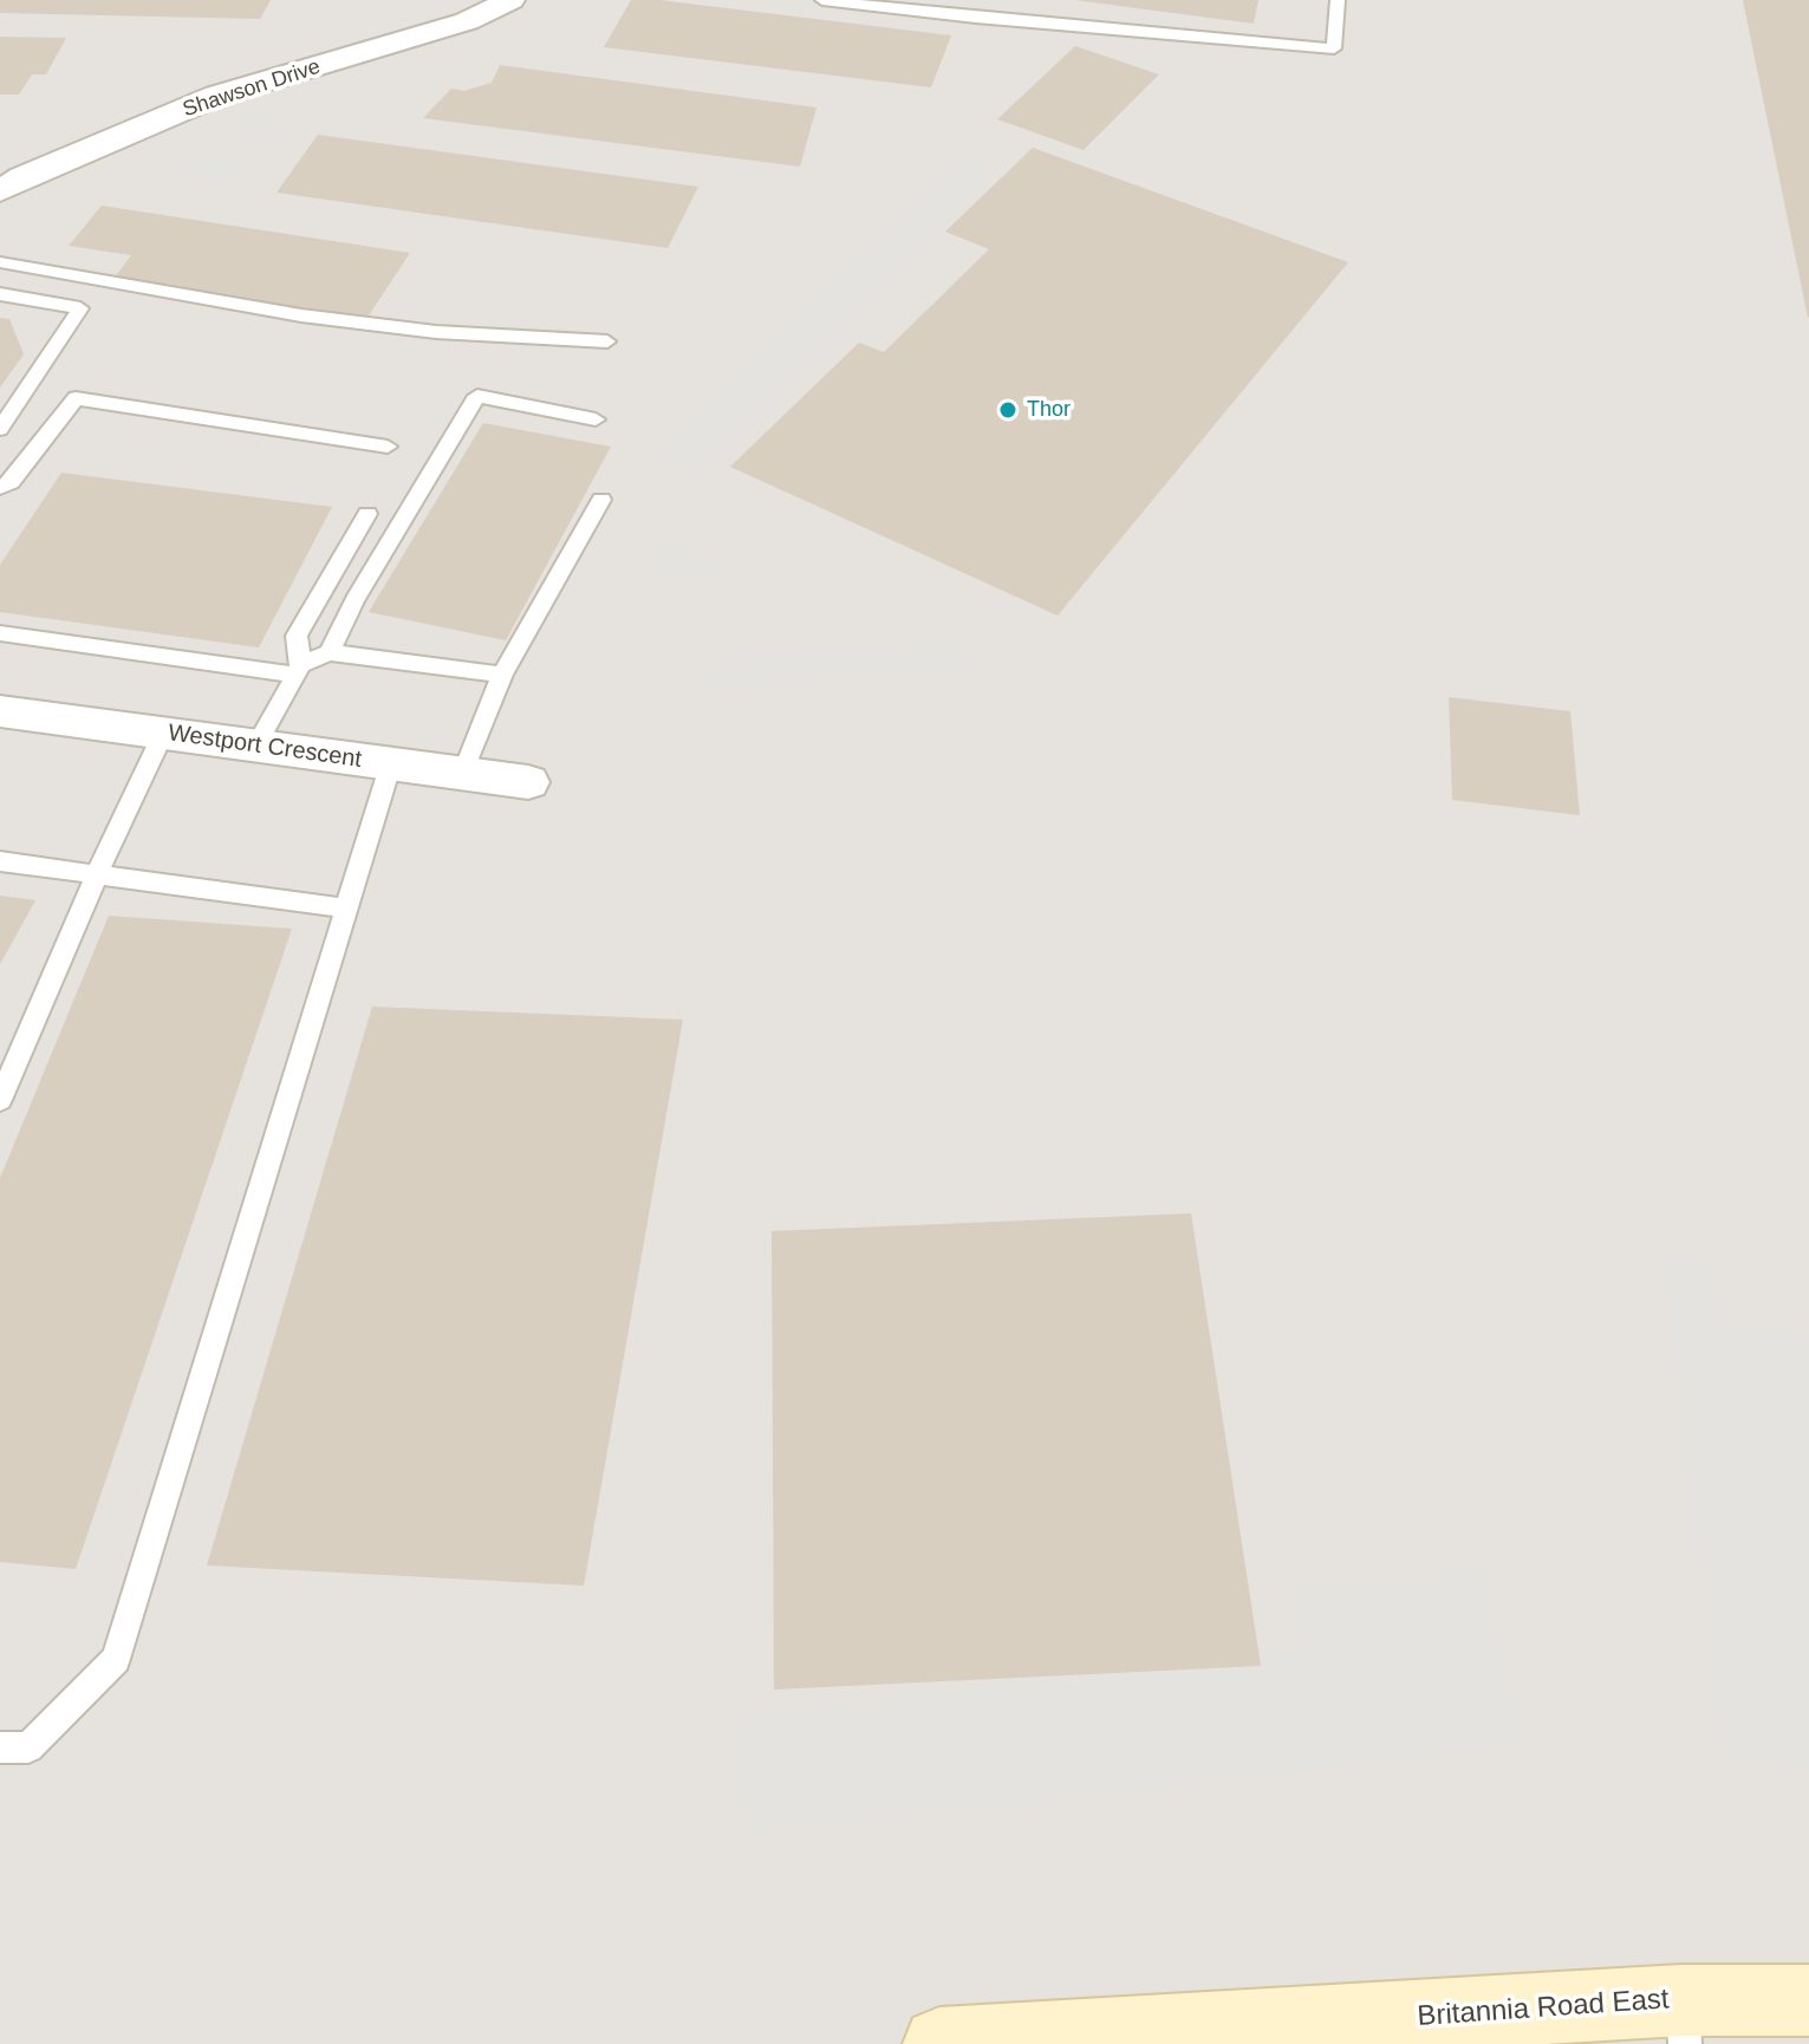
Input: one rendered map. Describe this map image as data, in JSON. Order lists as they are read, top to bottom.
{
  "streets": {
    "street": ["Shawson Drive", "Westport Crescent", "Britannia Road East"]
  },
  "places": ["Thor"]
}
